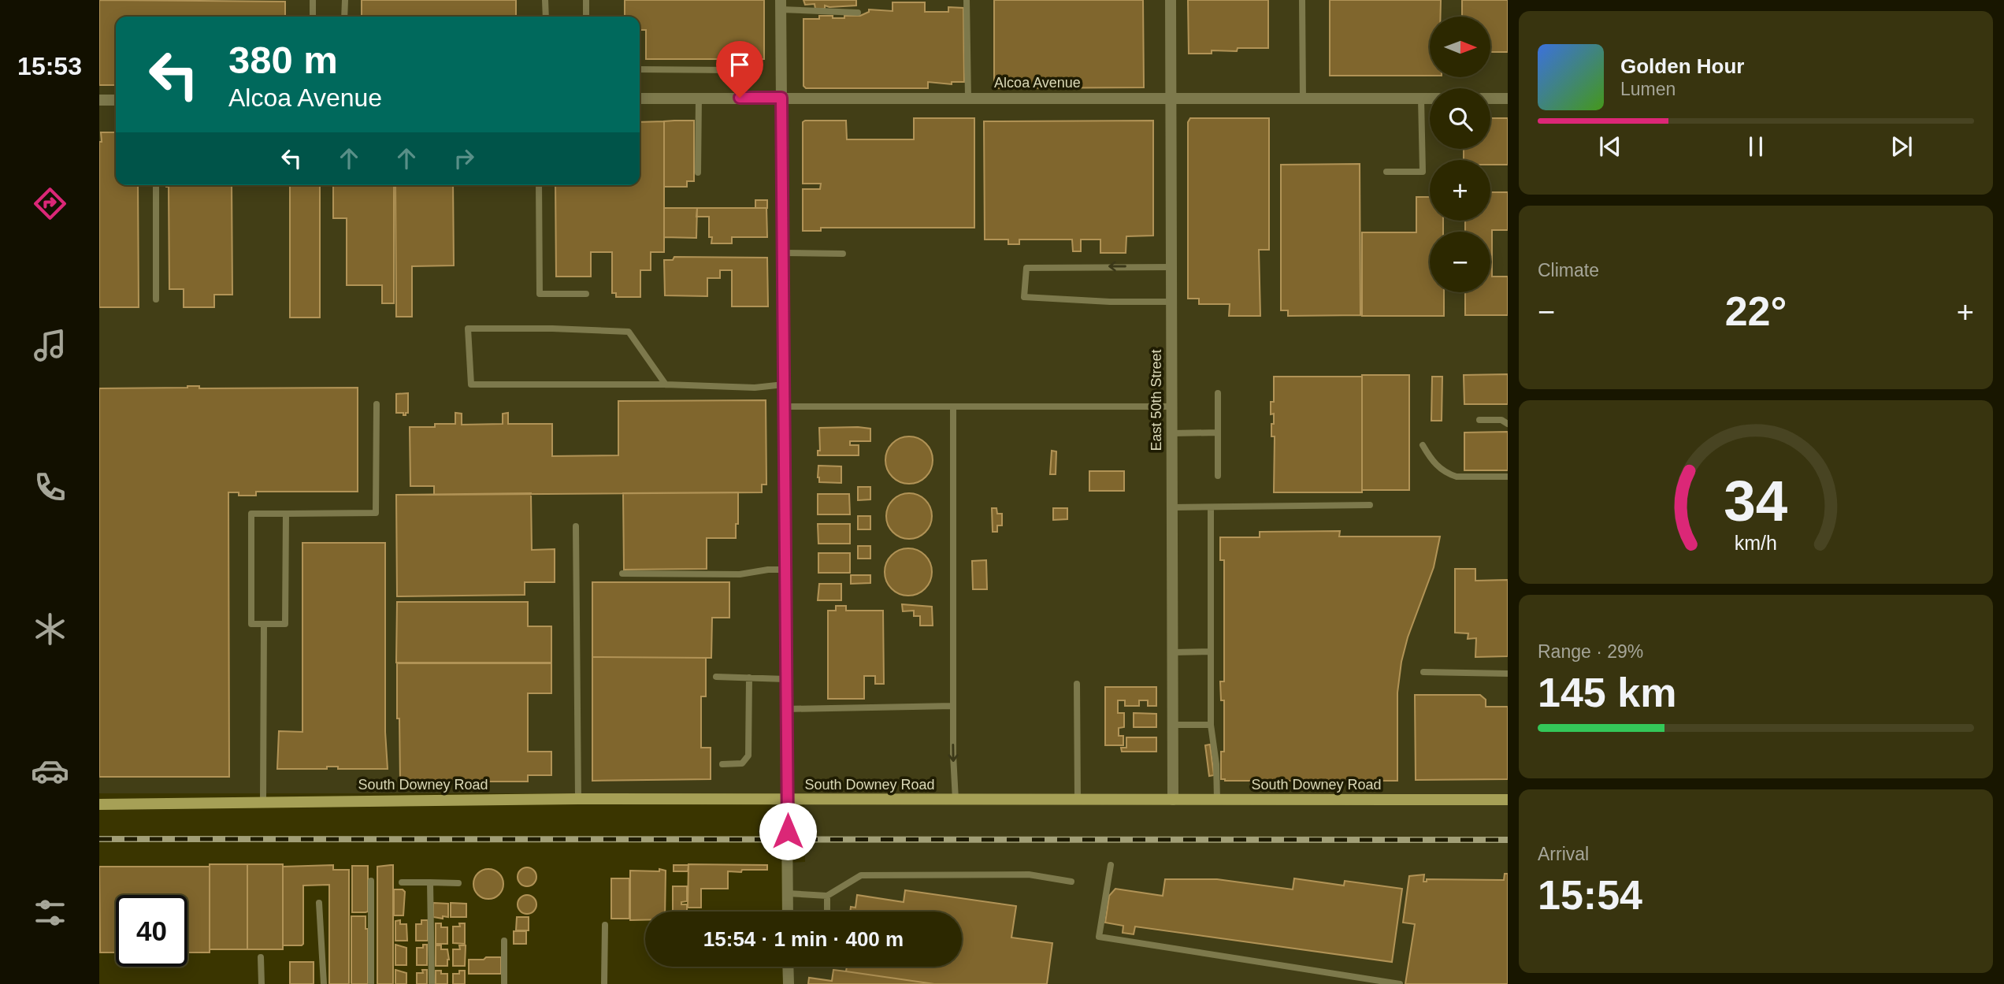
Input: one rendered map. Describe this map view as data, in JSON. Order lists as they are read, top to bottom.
{
  "streets": {
    "main road": ["South Downey Road"],
    "street": ["Alcoa Avenue", "East 50th Street"]
  },
  "crossings": [
    ["Alcoa Avenue", "East 50th Street"],
    ["East 50th Street", "South Downey Road"]
  ],
  "north": "right",
  "page": {
    "tabs": "15:53",
    "map_buttons": ["+", "−"],
    "turn": ["380 m", "Alcoa Avenue"],
    "song": ["Golden Hour", "Lumen"],
    "tile": [
      "Climate",
      ["Range · 29%", "145 km"],
      ["Arrival", "15:54"]
    ],
    "heat": ["−", "22°", "+"],
    "limit": "40",
    "trip": "15:54 · 1 min · 400 m",
    "gauge": ["34", "km/h"]
  }
}
